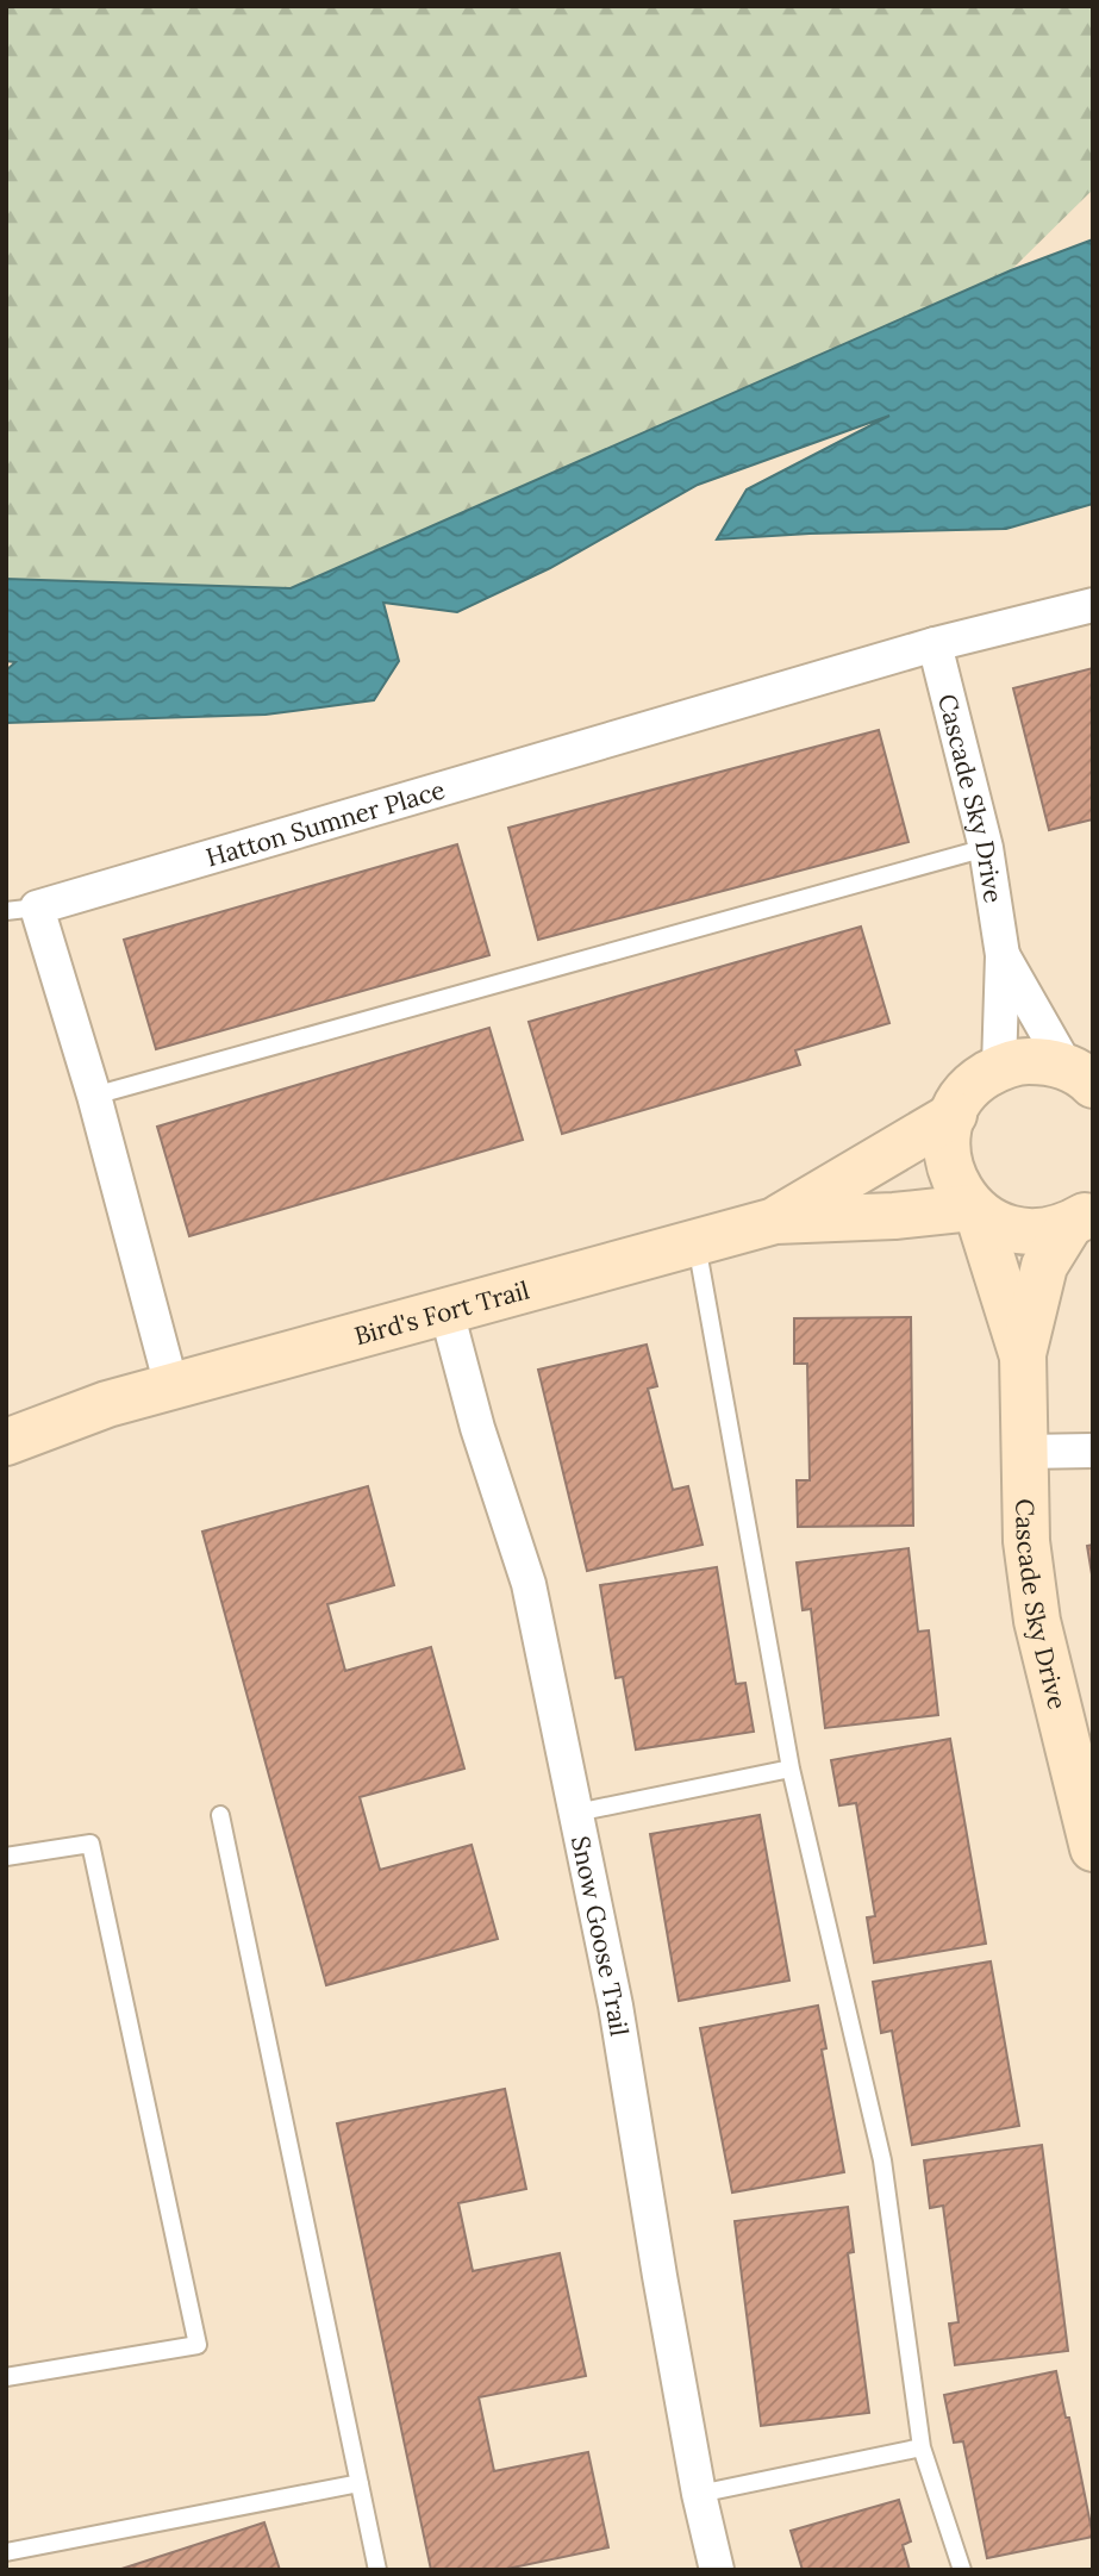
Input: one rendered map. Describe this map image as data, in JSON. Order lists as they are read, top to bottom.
{
  "streets": {
    "street": [
      "Cascade Sky Drive",
      "Hatton Sumner Place",
      "Bird's Fort Trail",
      "Snow Goose Trail"
    ]
  },
  "crossings": [
    ["Cascade Sky Drive", "Hatton Sumner Place"],
    ["Cascade Sky Drive", "Bird's Fort Trail"],
    ["Hatton Sumner Place", "Bird's Fort Trail"],
    ["Bird's Fort Trail", "Snow Goose Trail"]
  ]
}
